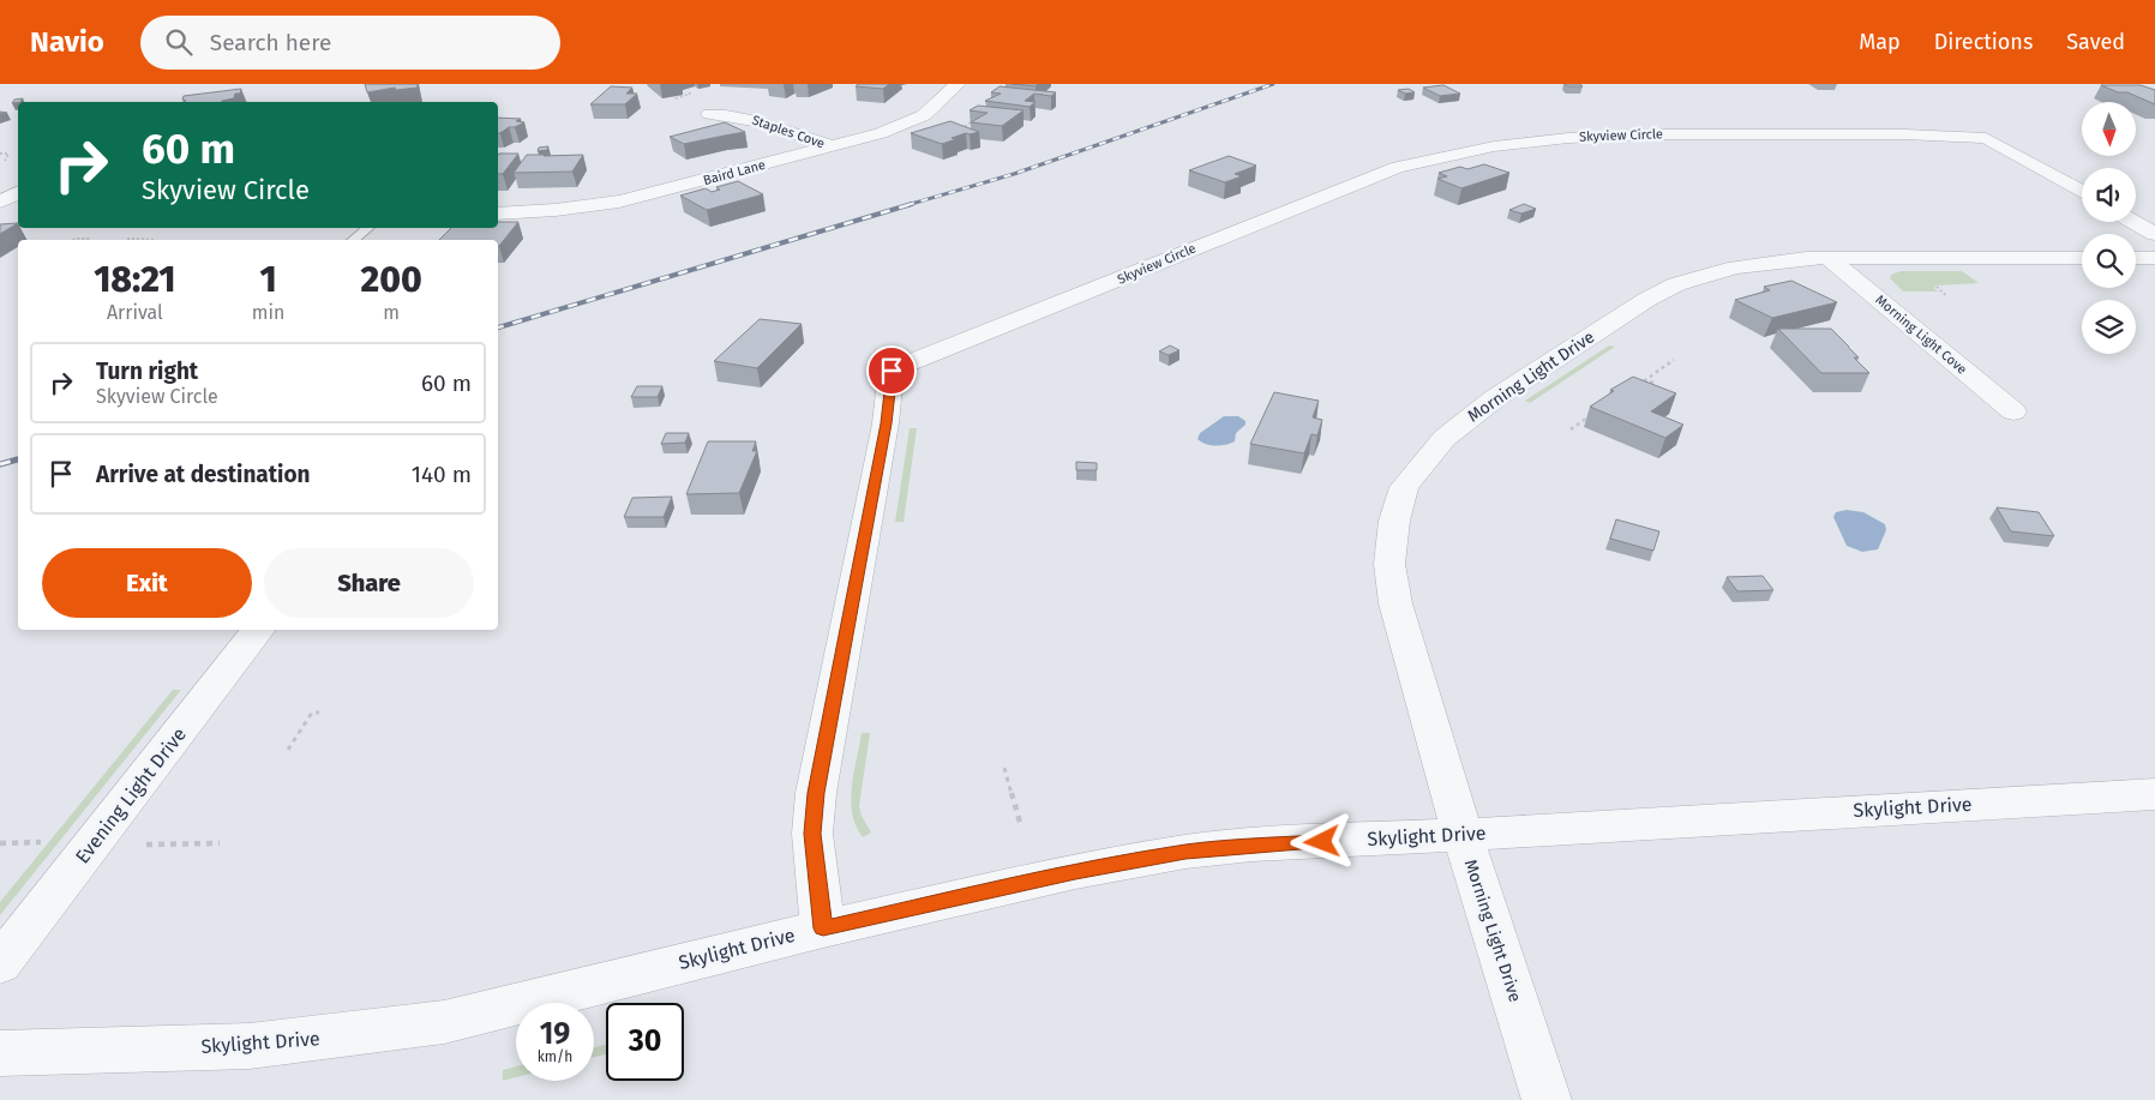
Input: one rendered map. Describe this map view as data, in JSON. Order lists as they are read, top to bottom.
{
  "streets": {
    "street": [
      "Staples Cove",
      "Skyview Circle",
      "Baird Lane",
      "Morning Light Cove",
      "Morning Light Drive",
      "Evening Light Drive",
      "Skylight Drive"
    ]
  },
  "crossings": [
    ["Staples Cove", "Baird Lane"],
    ["Skyview Circle", "Skylight Drive"],
    ["Morning Light Cove", "Morning Light Drive"],
    ["Morning Light Drive", "Skylight Drive"]
  ],
  "north": "bottom",
  "page": {
    "header": "Navio",
    "search": "Search here",
    "nav": ["Map", "Directions", "Saved"],
    "turn": ["60 m", "Skyview Circle"],
    "eta": [
      "18:21",
      "Arrival",
      "1",
      "min",
      "200",
      "m"
    ],
    "list": [
      {
        "name": "Turn right",
        "note": "Skyview Circle",
        "value": "60 m"
      },
      {
        "name": "Arrive at destination",
        "value": "140 m"
      }
    ],
    "buttons": ["Exit", "Share"],
    "speed": "19 km/h",
    "limit": "30"
  }
}
